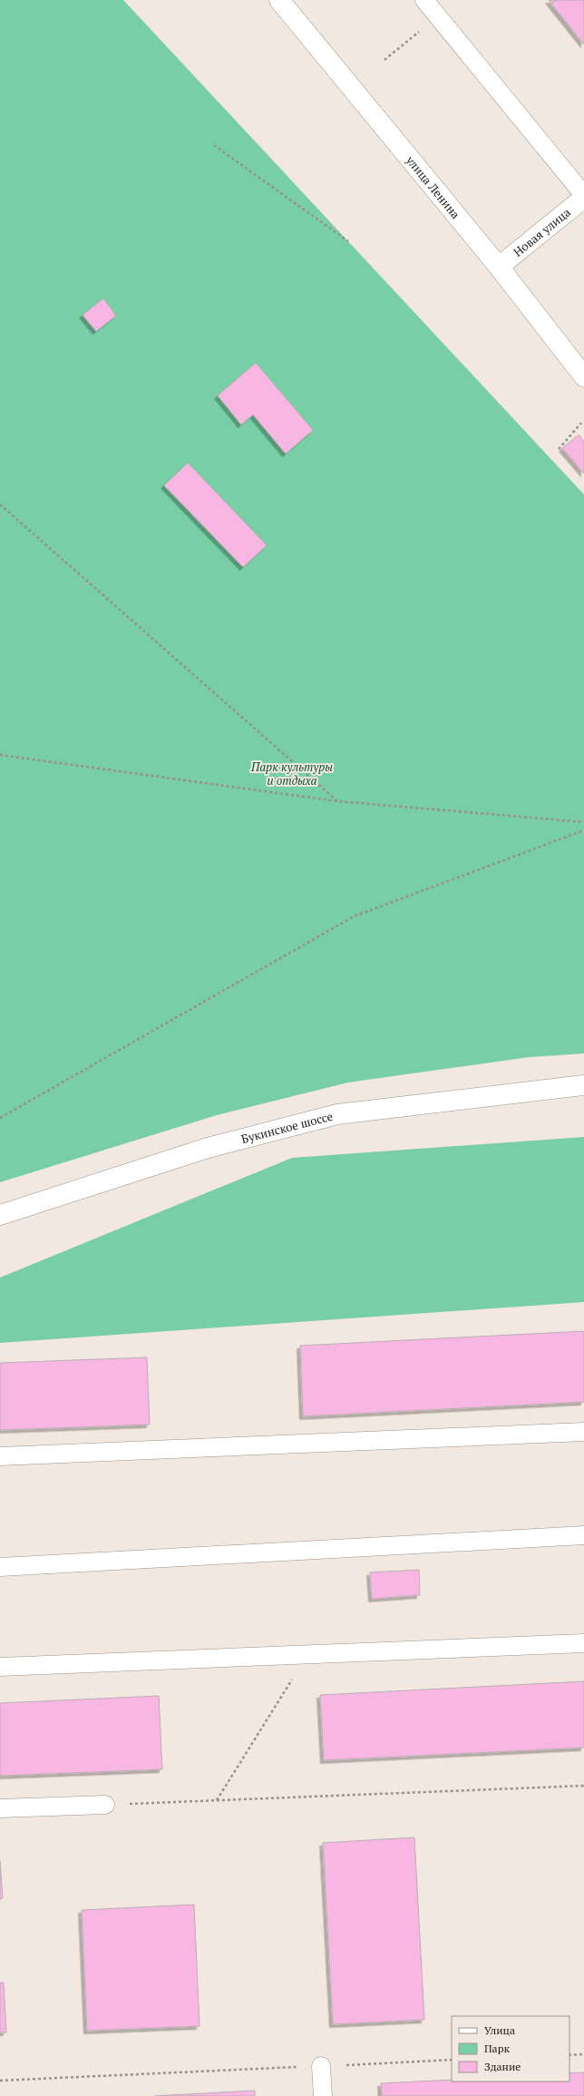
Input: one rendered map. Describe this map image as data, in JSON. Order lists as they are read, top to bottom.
{
  "streets": {
    "street": ["улица Ленина", "Новая улица", "Букинское шоссе"]
  },
  "crossings": [
    ["улица Ленина", "Новая улица"]
  ],
  "parks": ["Парк культуры и отдыха"],
  "legend": ["Улица", "Парк", "Здание"]
}
